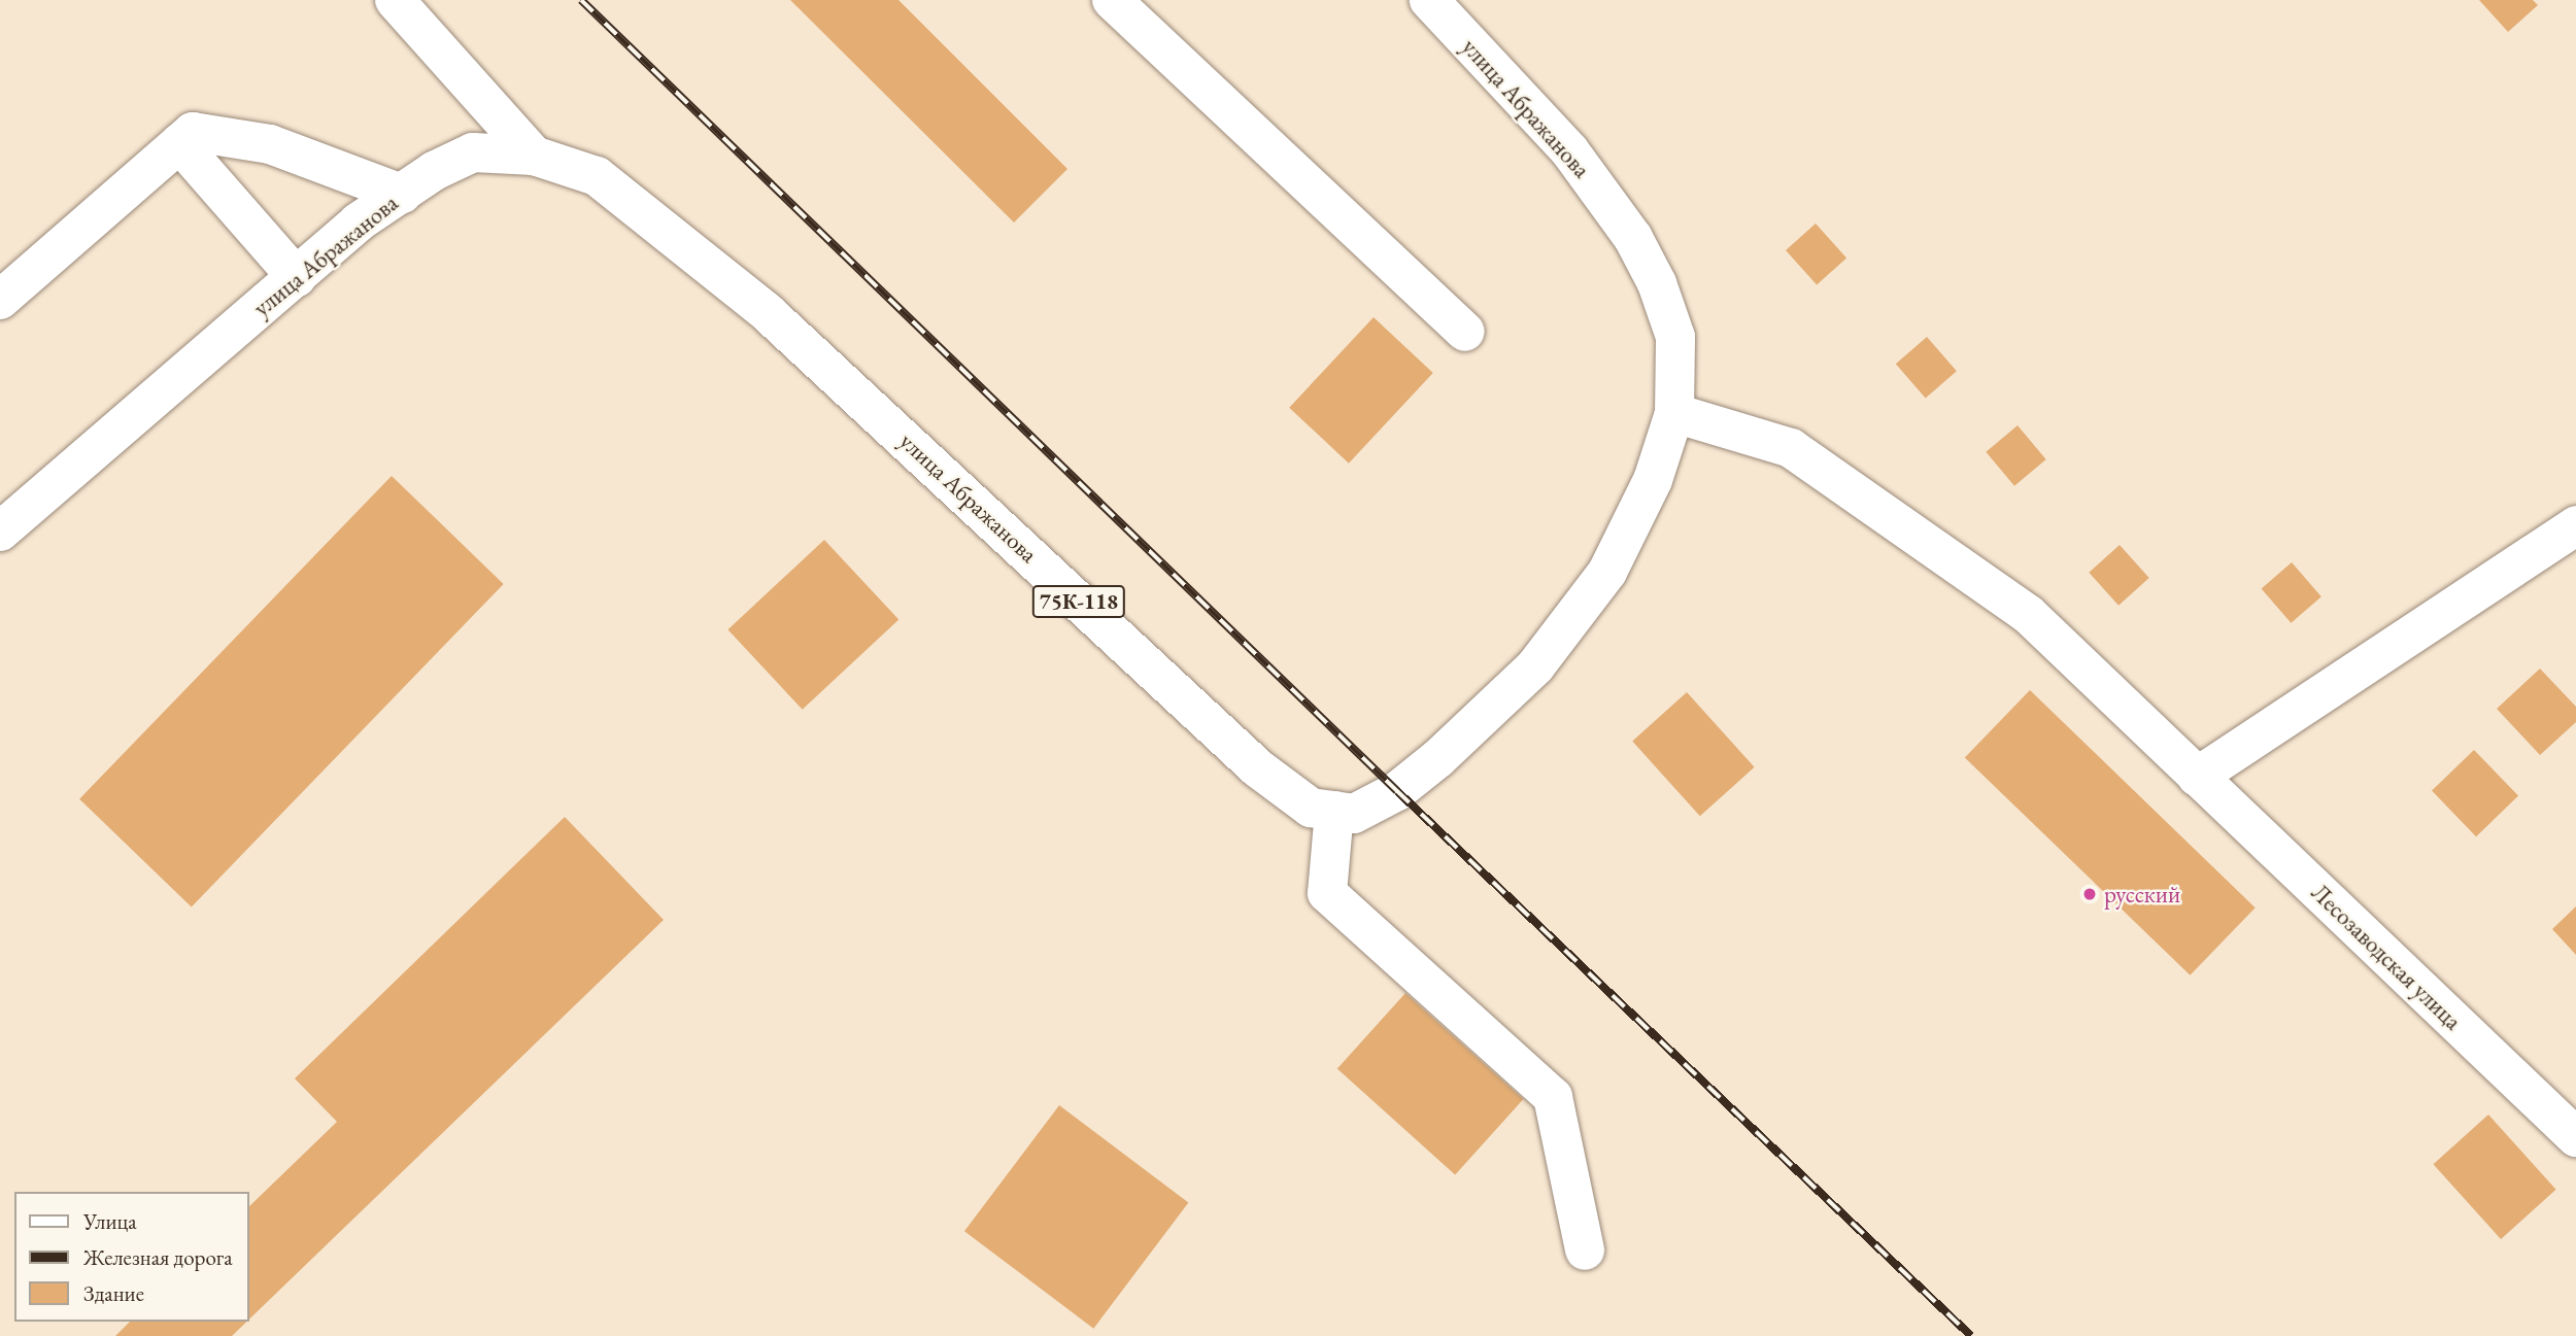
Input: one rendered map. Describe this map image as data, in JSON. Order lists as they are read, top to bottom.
{
  "streets": {
    "main road": ["улица Абражанова", "75К-118", "Лесозаводская улица"]
  },
  "crossings": [
    ["улица Абражанова", "Лесозаводская улица"]
  ],
  "places": ["русский"],
  "legend": ["Улица", "Железная дорога", "Здание"]
}
